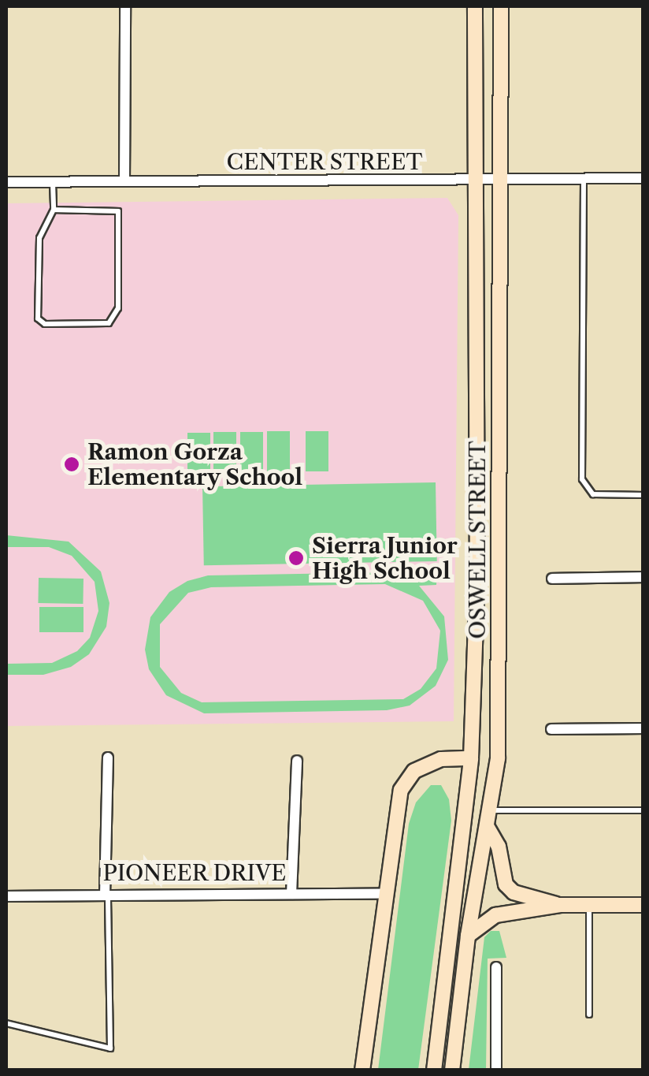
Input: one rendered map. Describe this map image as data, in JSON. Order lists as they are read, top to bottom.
{
  "streets": {
    "main road": ["OSWELL STREET"],
    "street": ["CENTER STREET", "PIONEER DRIVE"]
  },
  "crossings": [
    ["CENTER STREET", "OSWELL STREET"]
  ],
  "places": ["Ramon Gorza Elementary School", "Sierra Junior High School"]
}
